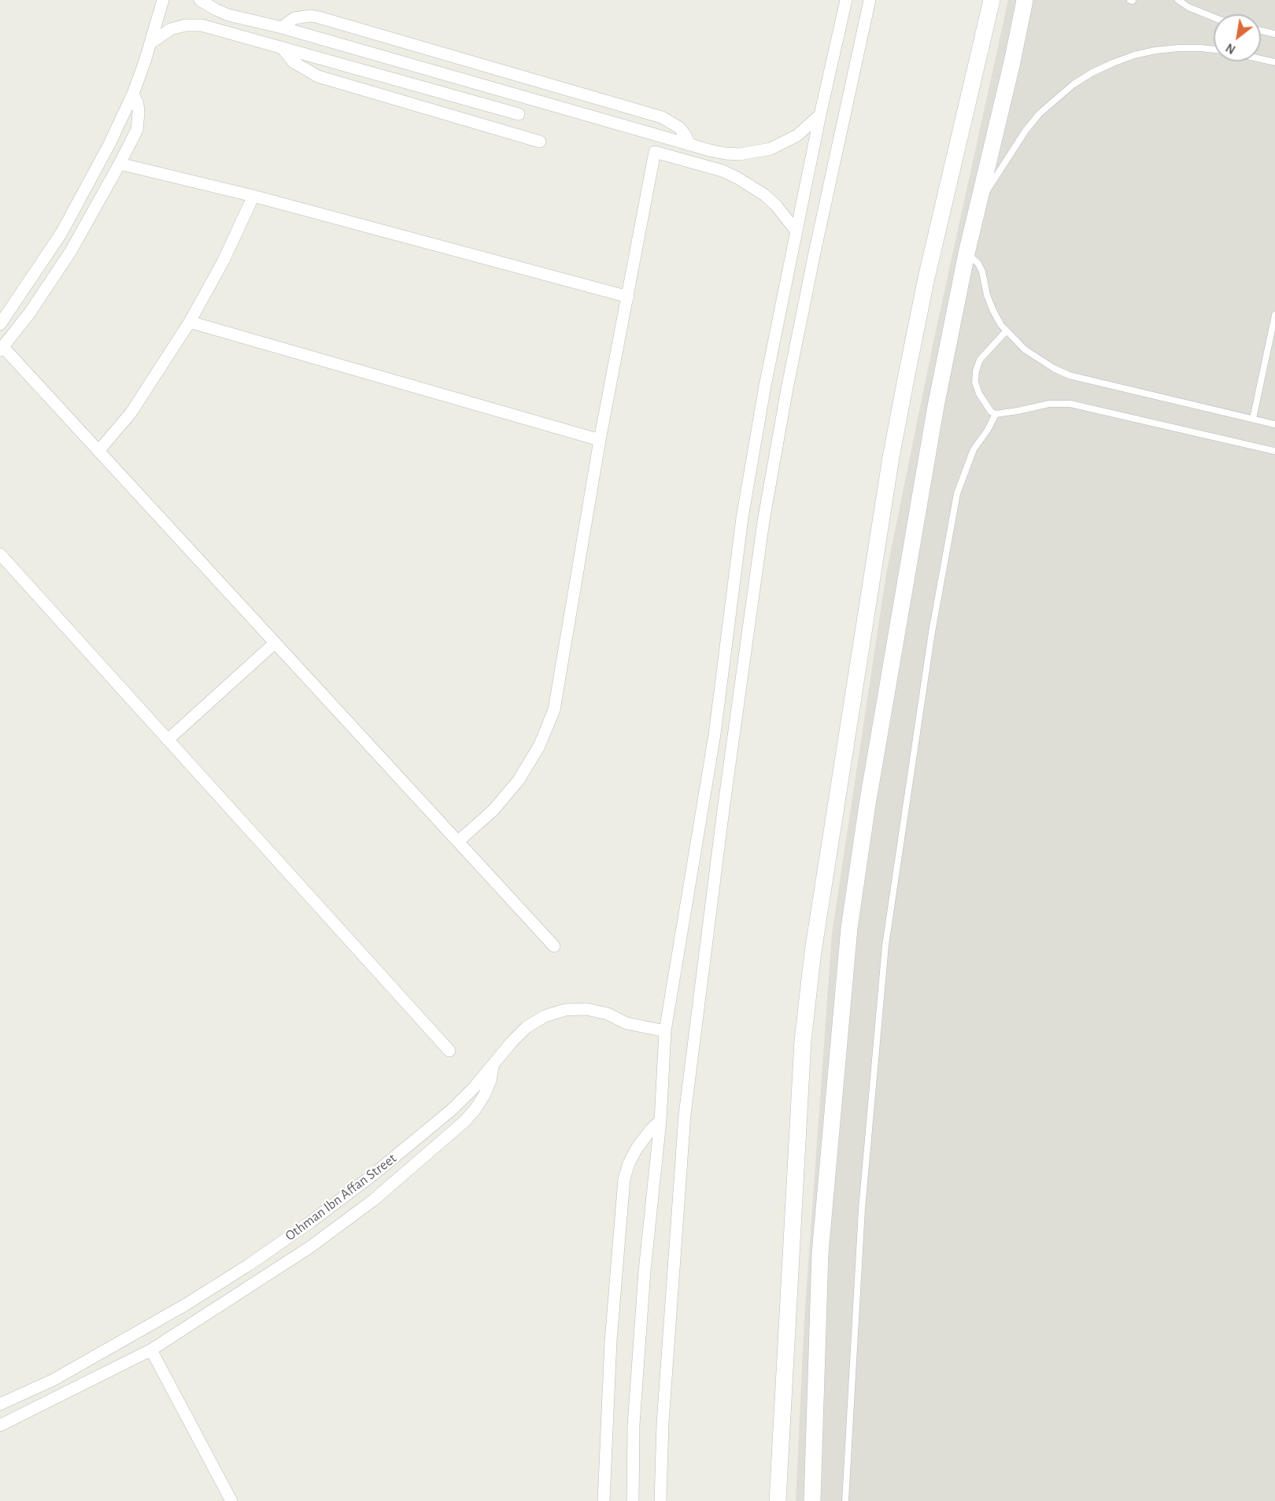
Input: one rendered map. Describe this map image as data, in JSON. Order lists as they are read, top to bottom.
{
  "streets": {
    "street": ["Othman Ibn Affan Street"]
  },
  "north": "bottom left"
}
